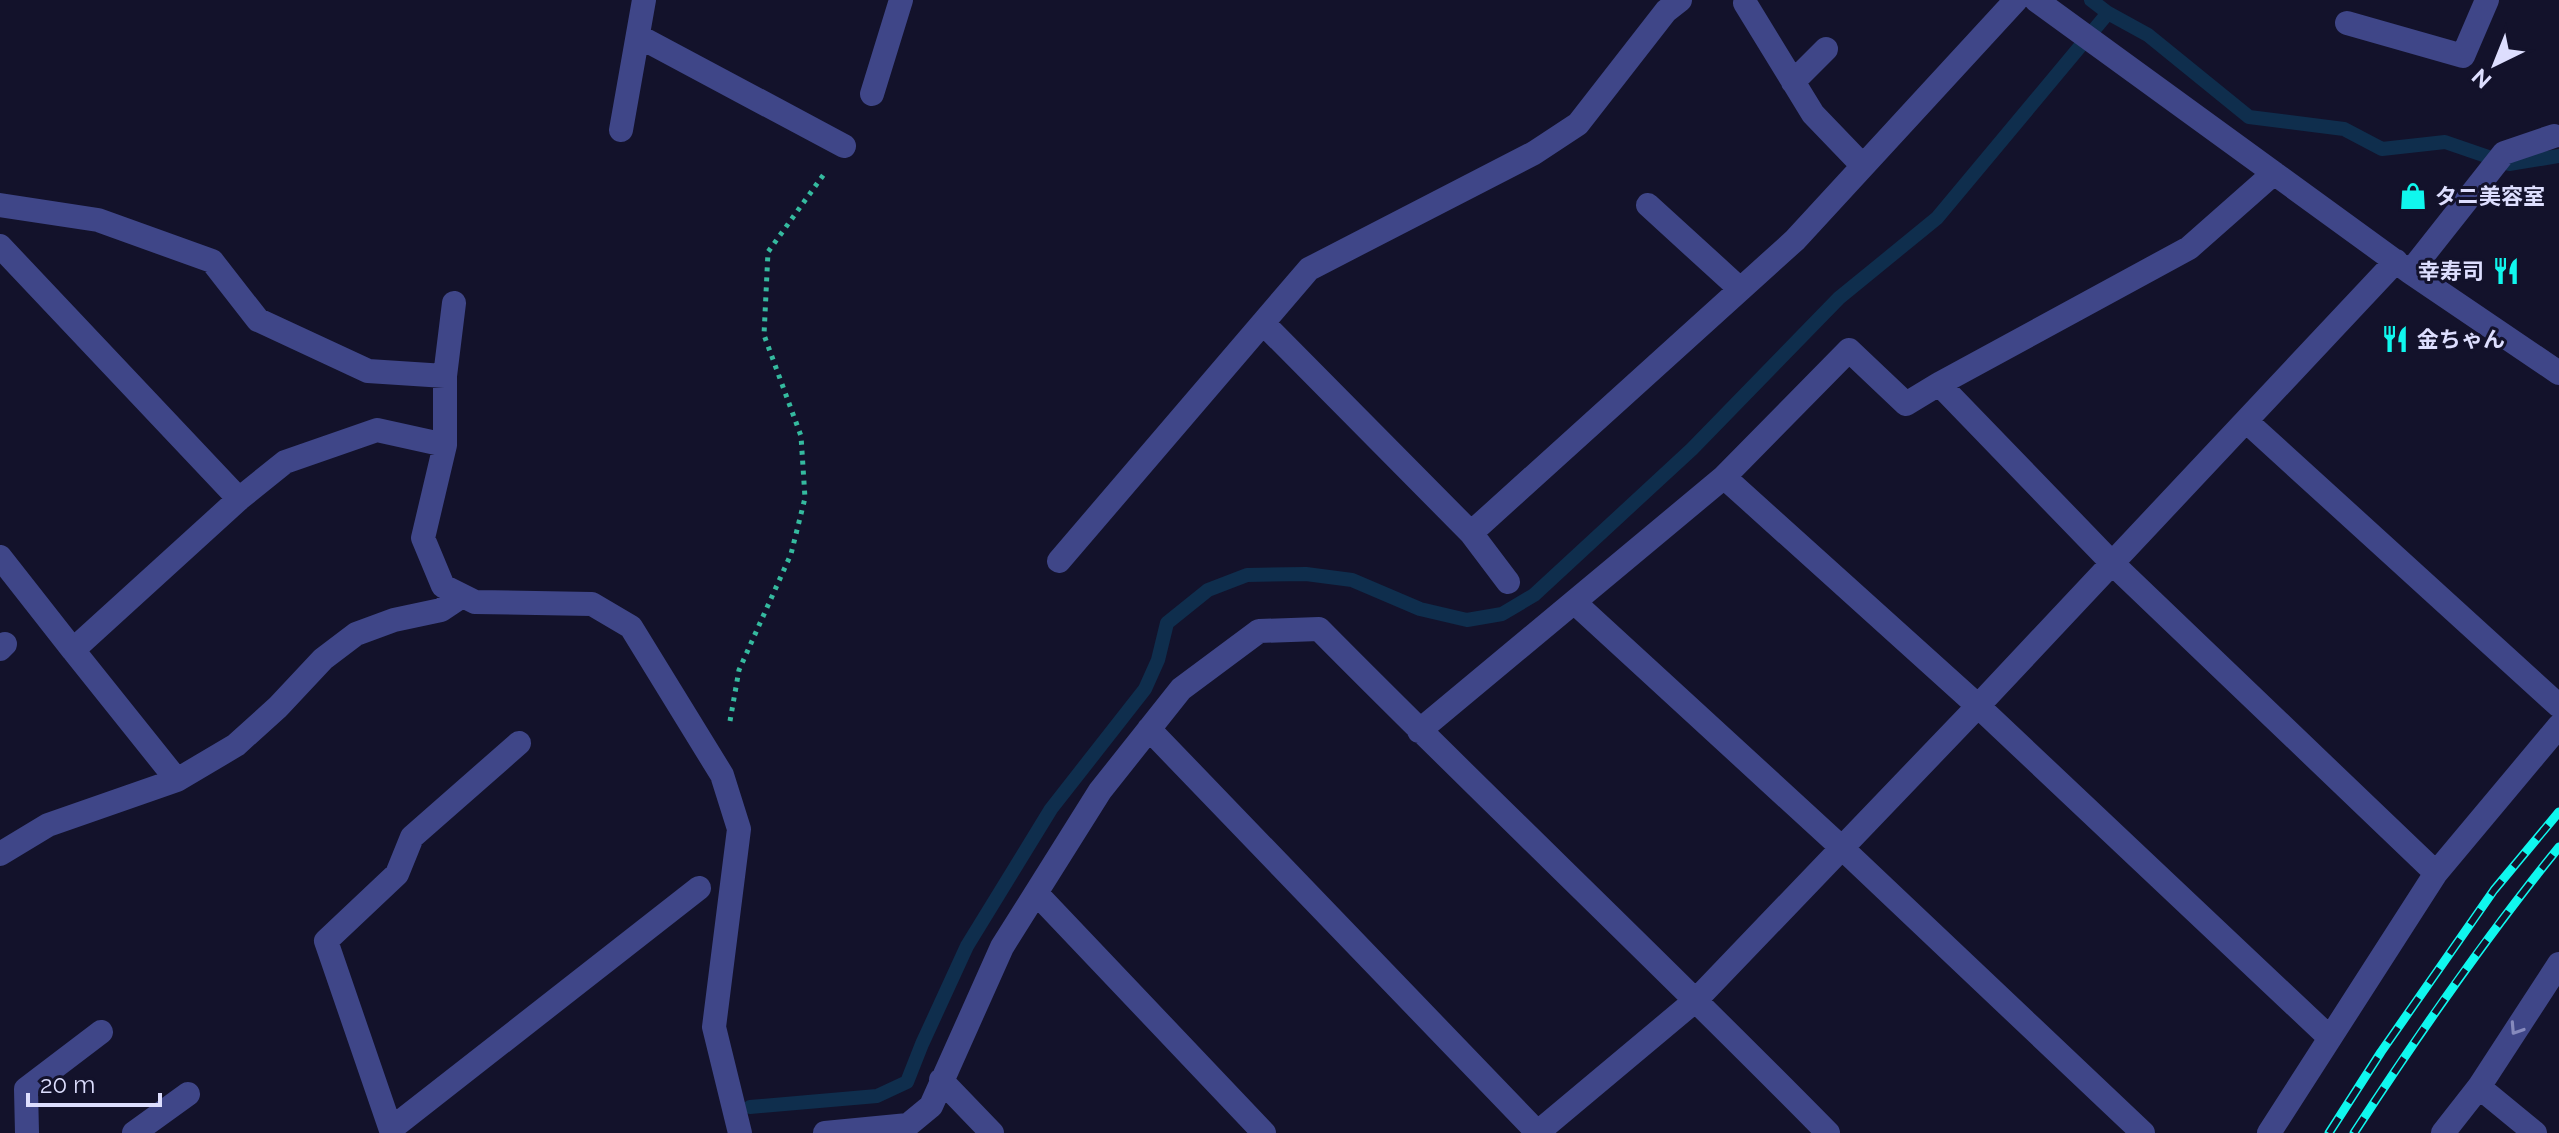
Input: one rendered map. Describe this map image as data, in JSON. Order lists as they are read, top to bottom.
{
  "places": {
    "shop": ["タニ美容室"],
    "restaurant": ["幸寿司", "金ちゃん"]
  },
  "scale_bar": "20 m",
  "north": "bottom left"
}
